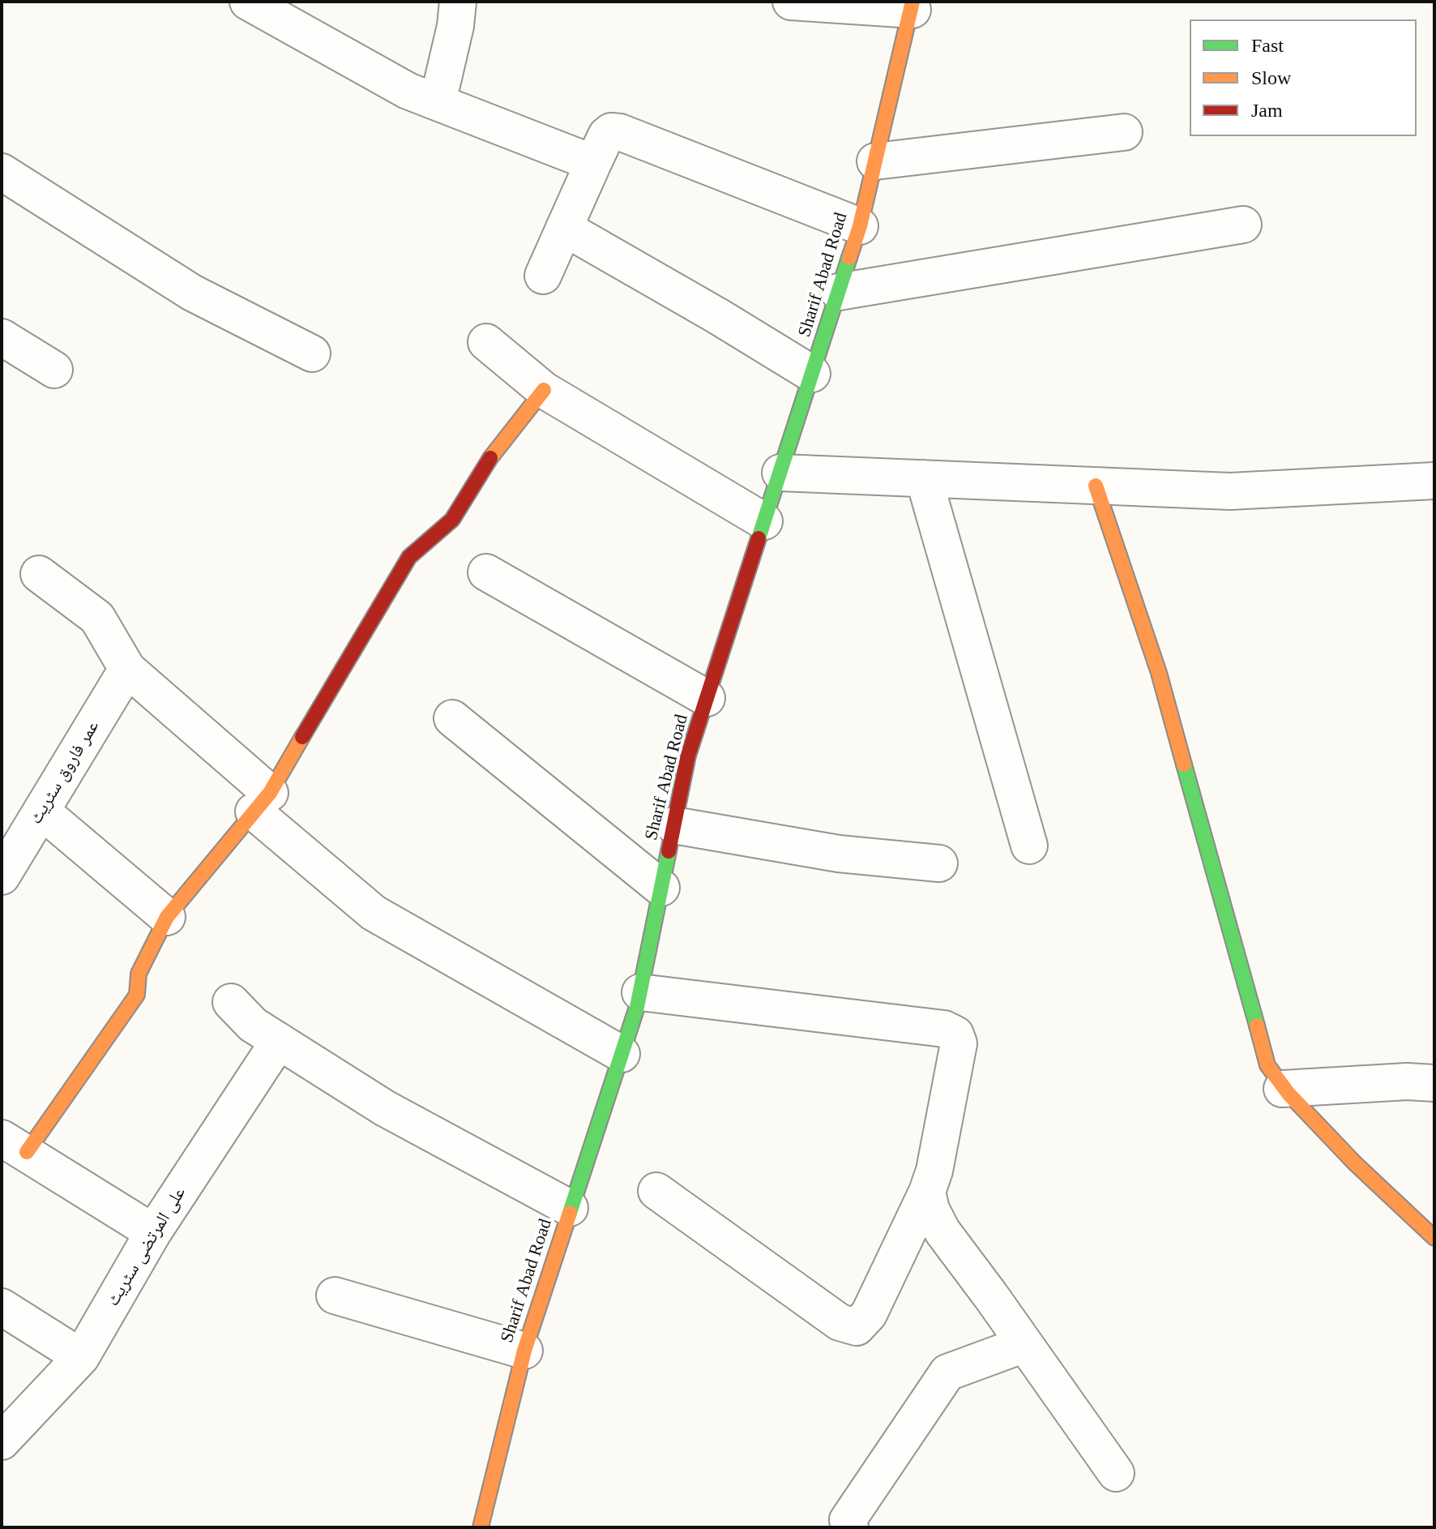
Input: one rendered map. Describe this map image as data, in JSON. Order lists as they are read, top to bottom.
{
  "streets": {
    "street": ["Sharif Abad Road", "عمر فاروق سٹریٹ", "علی المرتضی سٹریٹ"]
  },
  "legend": ["Fast", "Slow", "Jam"]
}
